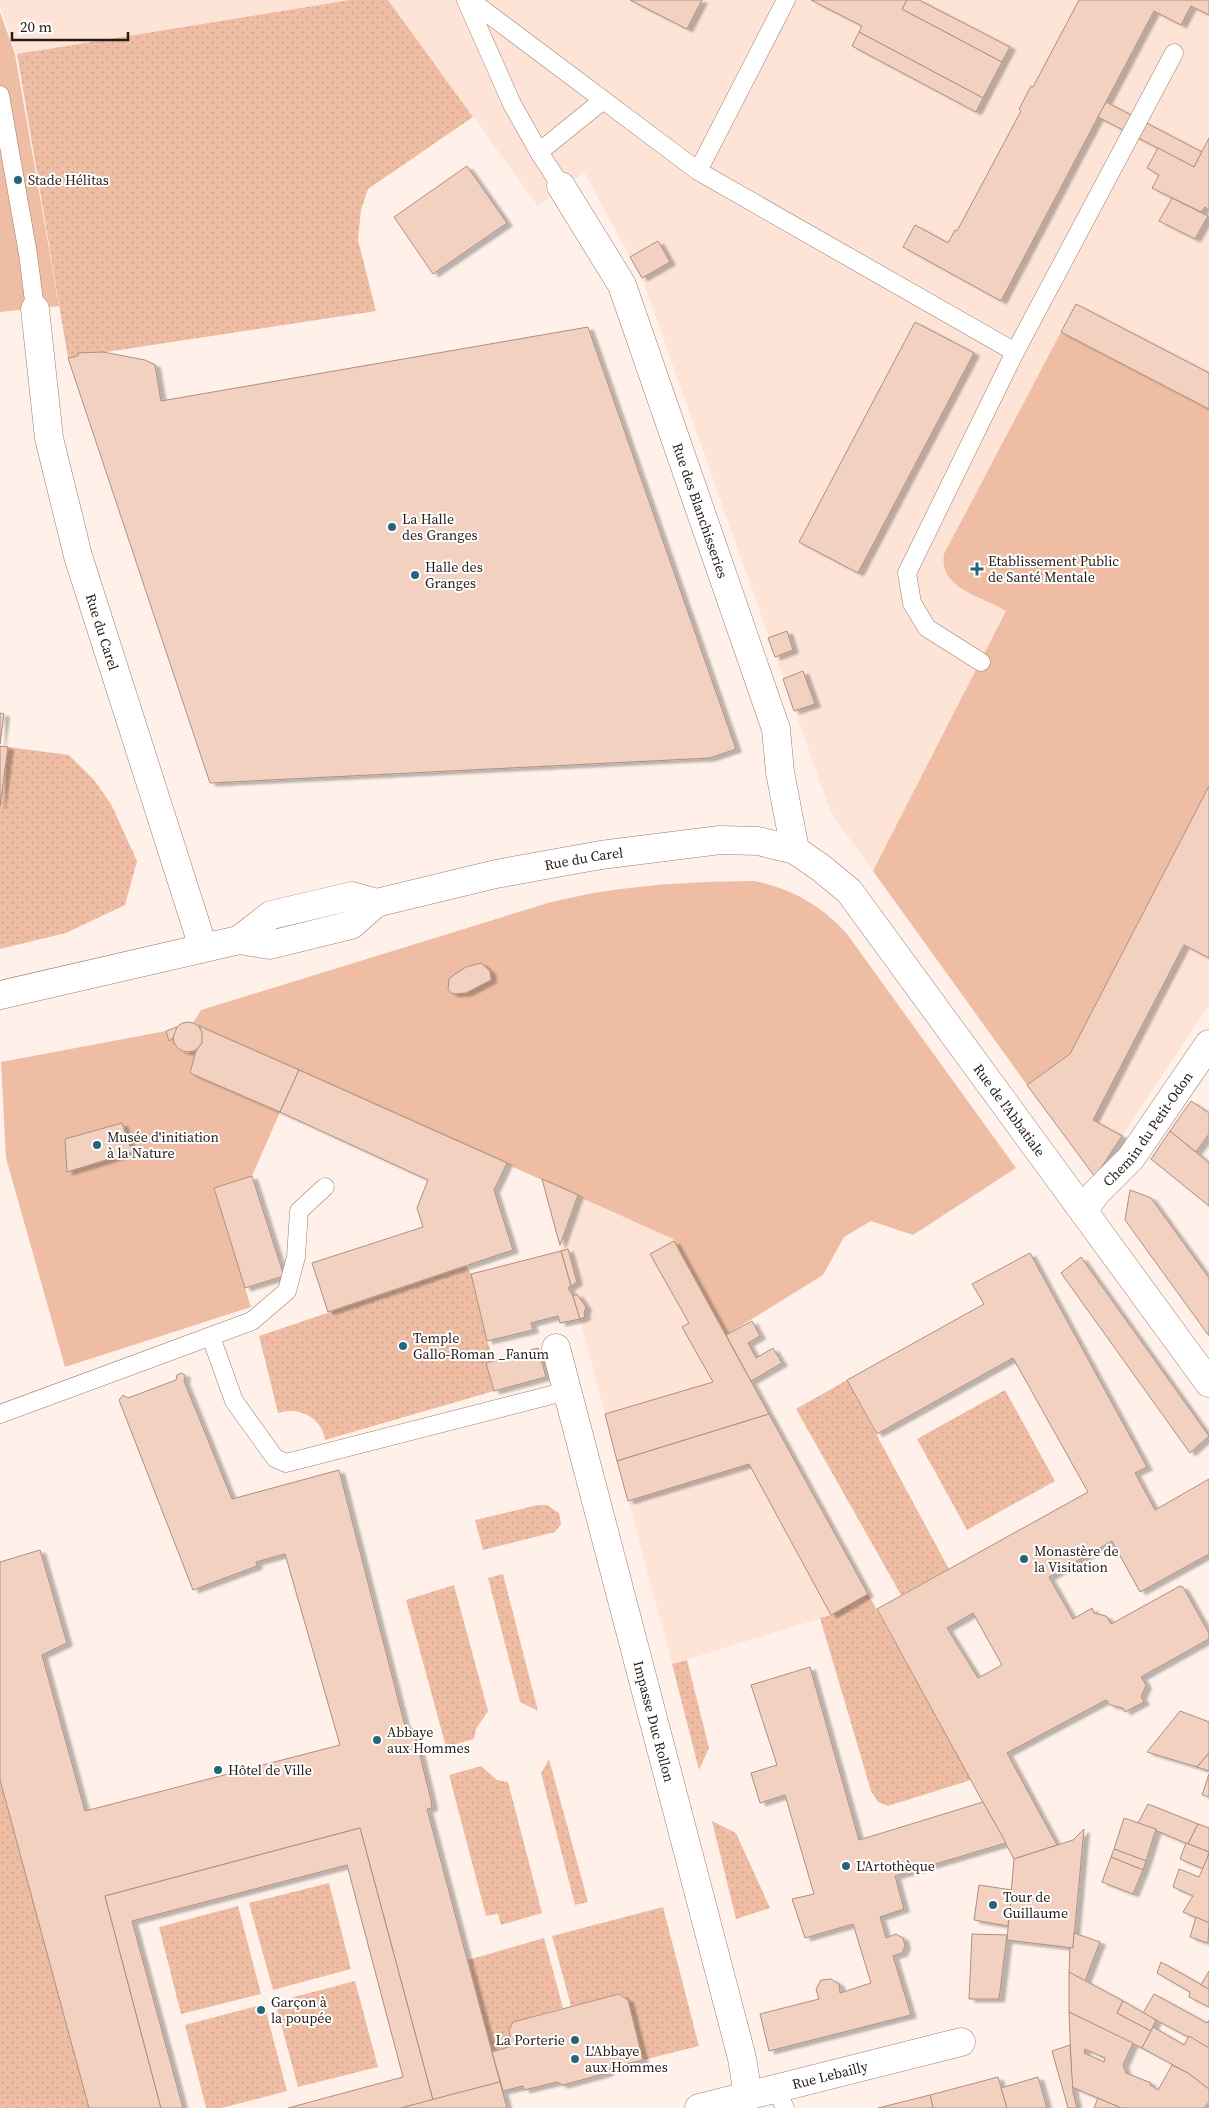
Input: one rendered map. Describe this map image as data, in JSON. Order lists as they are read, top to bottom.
{
  "streets": {
    "street": [
      "Rue des Blanchisseries",
      "Rue du Carel",
      "Rue de l'Abbatiale",
      "Chemin du Petit-Odon",
      "Impasse Duc Rollon",
      "Rue Lebailly"
    ]
  },
  "crossings": [
    ["Rue des Blanchisseries", "Rue du Carel"],
    ["Rue des Blanchisseries", "Rue de l'Abbatiale"],
    ["Rue du Carel", "Rue de l'Abbatiale"],
    ["Rue de l'Abbatiale", "Chemin du Petit-Odon"],
    ["Impasse Duc Rollon", "Rue Lebailly"]
  ],
  "places": {
    "other": [
      "Stade Hélitas",
      "La Halle des Granges",
      "Halle des Granges",
      "Musée d'initiation à la Nature",
      "Temple Gallo-Roman _Fanum",
      "Monastère de la Visitation",
      "Abbaye aux Hommes",
      "Hôtel de Ville",
      "L'Artothèque",
      "Tour de Guillaume",
      "Garçon à la poupée",
      "La Porterie",
      "L'Abbaye aux Hommes"
    ],
    "health": ["Etablissement Public de Santé Mentale"]
  },
  "scale_bar": "20 m"
}
